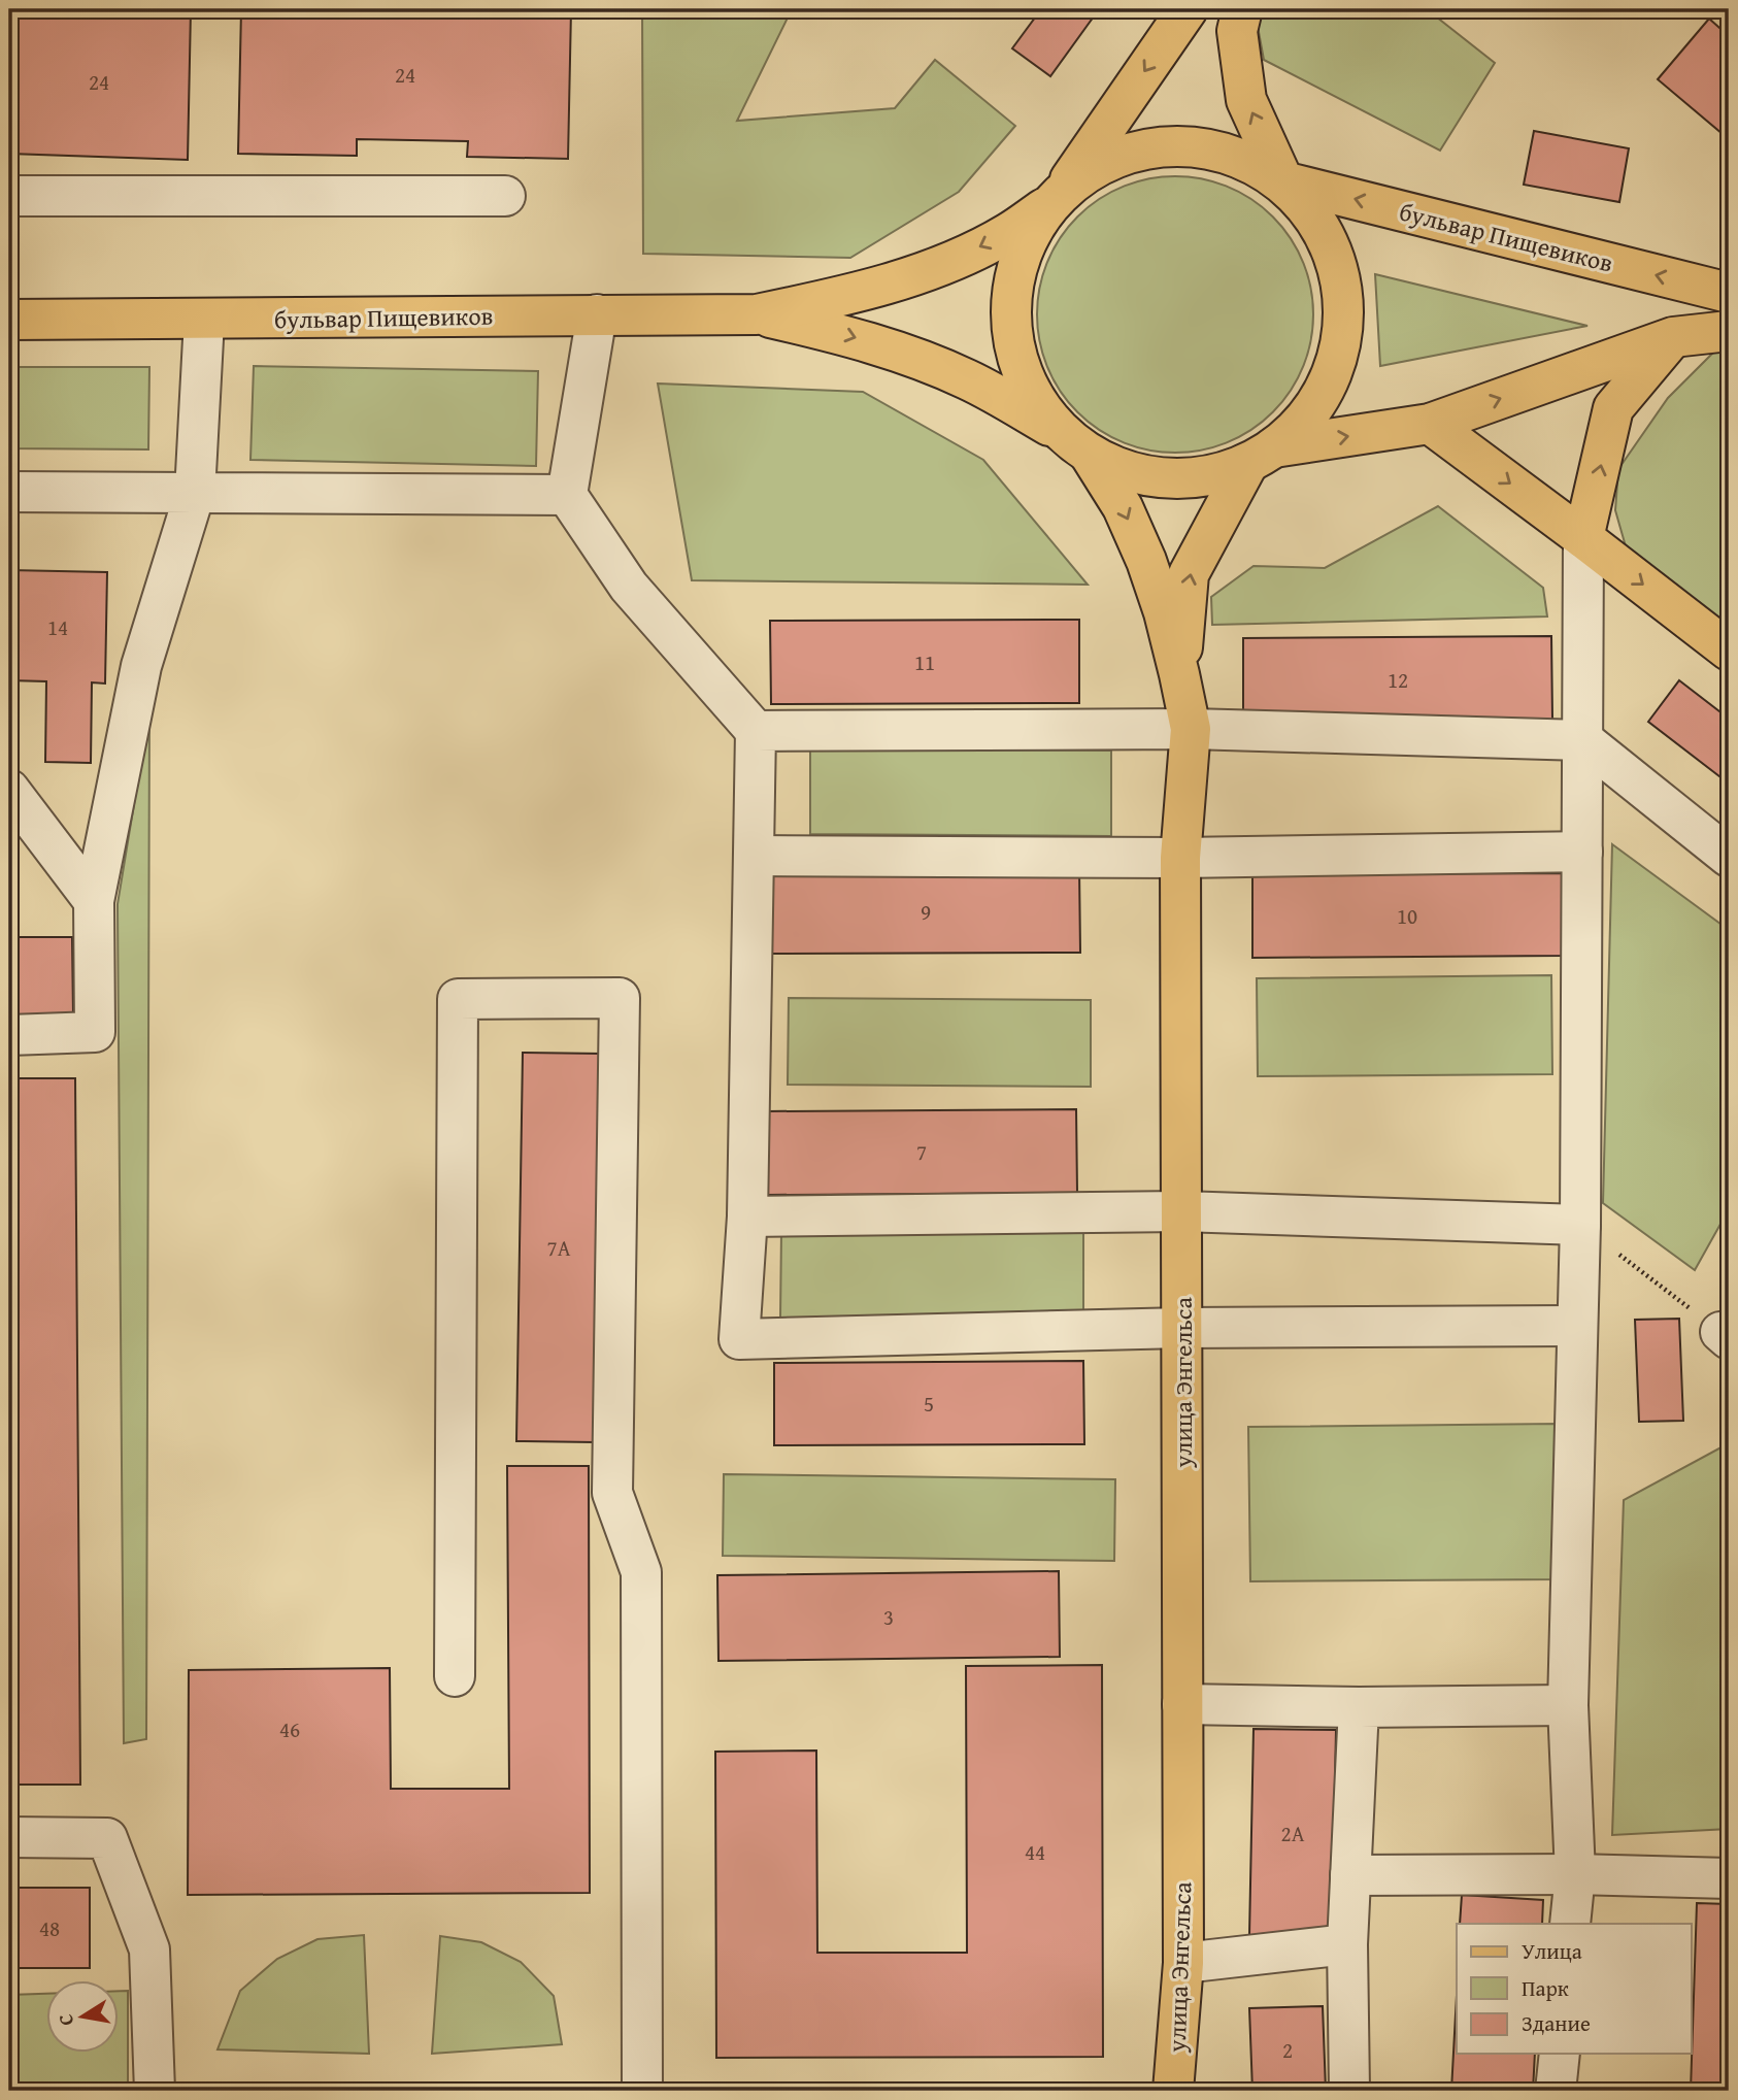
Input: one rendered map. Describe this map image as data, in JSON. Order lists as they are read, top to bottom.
{
  "streets": {
    "main road": ["бульвар Пищевиков", "улица Энгельса"]
  },
  "crossings": [
    ["бульвар Пищевиков", "улица Энгельса"]
  ],
  "house_numbers": [
    "24",
    "24",
    "14",
    "11",
    "12",
    "9",
    "10",
    "7",
    "7А",
    "5",
    "3",
    "46",
    "2А",
    "44",
    "48",
    "2"
  ],
  "legend": ["Улица", "Парк", "Здание"],
  "north": "left"
}
